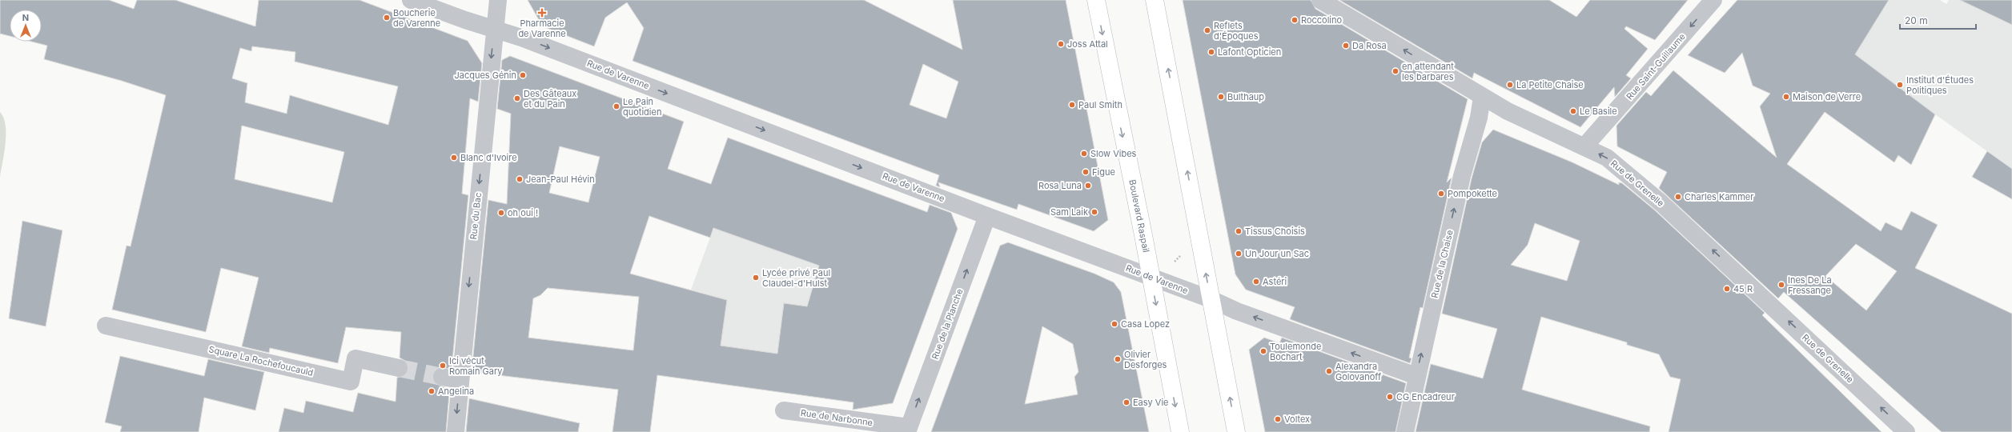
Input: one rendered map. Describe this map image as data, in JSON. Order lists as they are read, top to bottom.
{
  "streets": {
    "main road": ["Boulevard Raspail"],
    "street": [
      "Rue Saint-Guillaume",
      "Rue de Varenne",
      "Rue de Grenelle",
      "Rue du Bac",
      "Rue de la Chaise",
      "Rue de la Planche",
      "Square La Rochefoucauld",
      "Rue de Narbonne"
    ]
  },
  "crossings": [
    ["Rue Saint-Guillaume", "Rue de Grenelle"],
    ["Rue de Varenne", "Rue du Bac"],
    ["Rue de Varenne", "Boulevard Raspail"],
    ["Rue de Varenne", "Rue de la Chaise"],
    ["Rue de Varenne", "Rue de la Planche"],
    ["Rue de Grenelle", "Rue de la Chaise"],
    ["Rue de la Planche", "Rue de Narbonne"]
  ],
  "one_way": [
    "Rue Saint-Guillaume",
    "Rue de Grenelle",
    "Rue du Bac",
    "Rue de la Chaise",
    "Rue de la Planche"
  ],
  "places": {
    "health": ["Pharmacie de Varenne"],
    "other": [
      "Boucherie de Varenne",
      "Roccolino",
      "Reflets d'Époques",
      "Joss Attal",
      "Da Rosa",
      "Lafont Opticien",
      "en attendant les barbares",
      "Jacques Génin",
      "La Petite Chaise",
      "Institut d'Études Politiques",
      "Bulthaup",
      "Maison de Verre",
      "Des Gâteaux et du Pain",
      "Paul Smith",
      "Le Pain quotidien",
      "Le Basile",
      "Slow Vibes",
      "Blanc d'Ivoire",
      "Figue",
      "Jean-Paul Hévin",
      "Rosa Luna",
      "Pompokette",
      "Charles Kammer",
      "Sam Laik",
      "oh oui !",
      "Tissus Choisis",
      "Un Jour un Sac",
      "Lycée privé Paul Claudel-d'Hulst",
      "Astéri",
      "Ines De La Fressange",
      "45 R",
      "Casa Lopez",
      "Toulemonde Bochart",
      "Olivier Desforges",
      "Ici vécut Romain Gary",
      "Alexandra Golovanoff",
      "Angelina",
      "CG Encadreur",
      "Easy Vie",
      "Voltex"
    ]
  },
  "scale_bar": "20 m",
  "north": "top"
}
